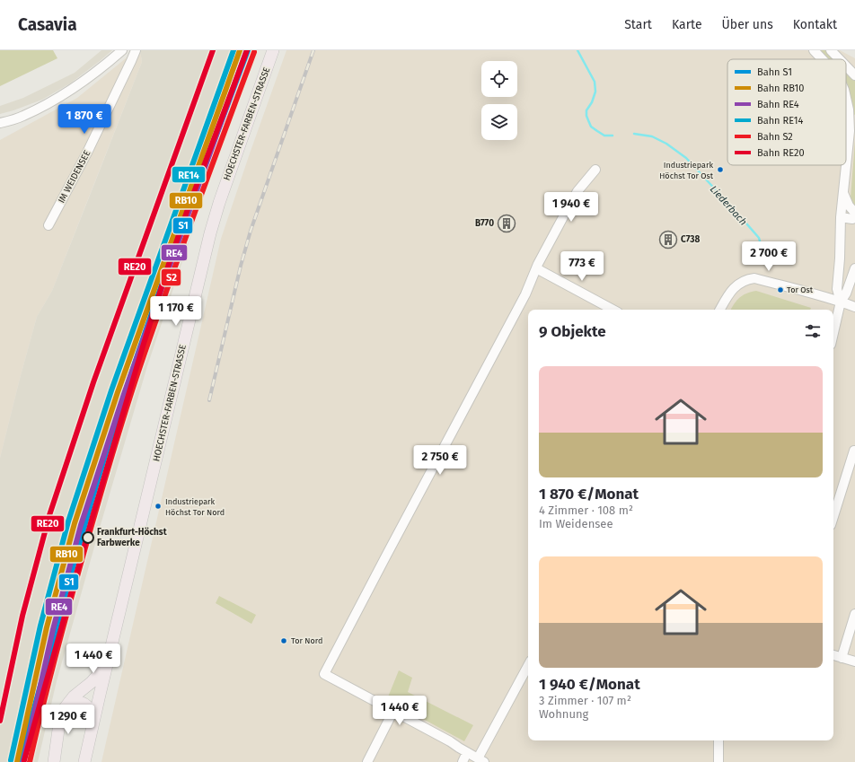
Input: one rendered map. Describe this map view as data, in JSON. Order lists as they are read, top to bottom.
{
  "streets": {
    "main road": ["HOECHSTER-FARBEN-STRASSE"],
    "street": ["IM WEIDENSEE"]
  },
  "water": ["Liederbach"],
  "places": {
    "other": [
      "Industriepark Höchst Tor Ost",
      "Tor Ost",
      "Industriepark Höchst Tor Nord",
      "Frankfurt-Höchst Farbwerke",
      "Tor Nord"
    ],
    "building": ["B770", "C738"]
  },
  "lines": [
    "rail line S1",
    "rail line RB10",
    "rail line RE14",
    "rail line RE20",
    "rail line RE4",
    "rail line S2"
  ],
  "legend": [
    "Bahn S1",
    "Bahn RB10",
    "Bahn RE4",
    "Bahn RE14",
    "Bahn S2",
    "Bahn RE20"
  ],
  "page": {
    "header": "Casavia",
    "nav": [
      "Start",
      "Karte",
      "Über uns",
      "Kontakt"
    ],
    "price": [
      "1 870 €",
      "1 940 €",
      "2 700 €",
      "773 €",
      "1 170 €",
      "2 750 €",
      "1 440 €",
      "1 440 €",
      "1 290 €"
    ],
    "heading": "9 Objekte",
    "list": [
      {
        "name": "1 870 €/Monat",
        "note": "4 Zimmer · 108 m² · Im Weidensee"
      },
      {
        "name": "1 940 €/Monat",
        "note": "3 Zimmer · 107 m² · Wohnung"
      }
    ]
  }
}
